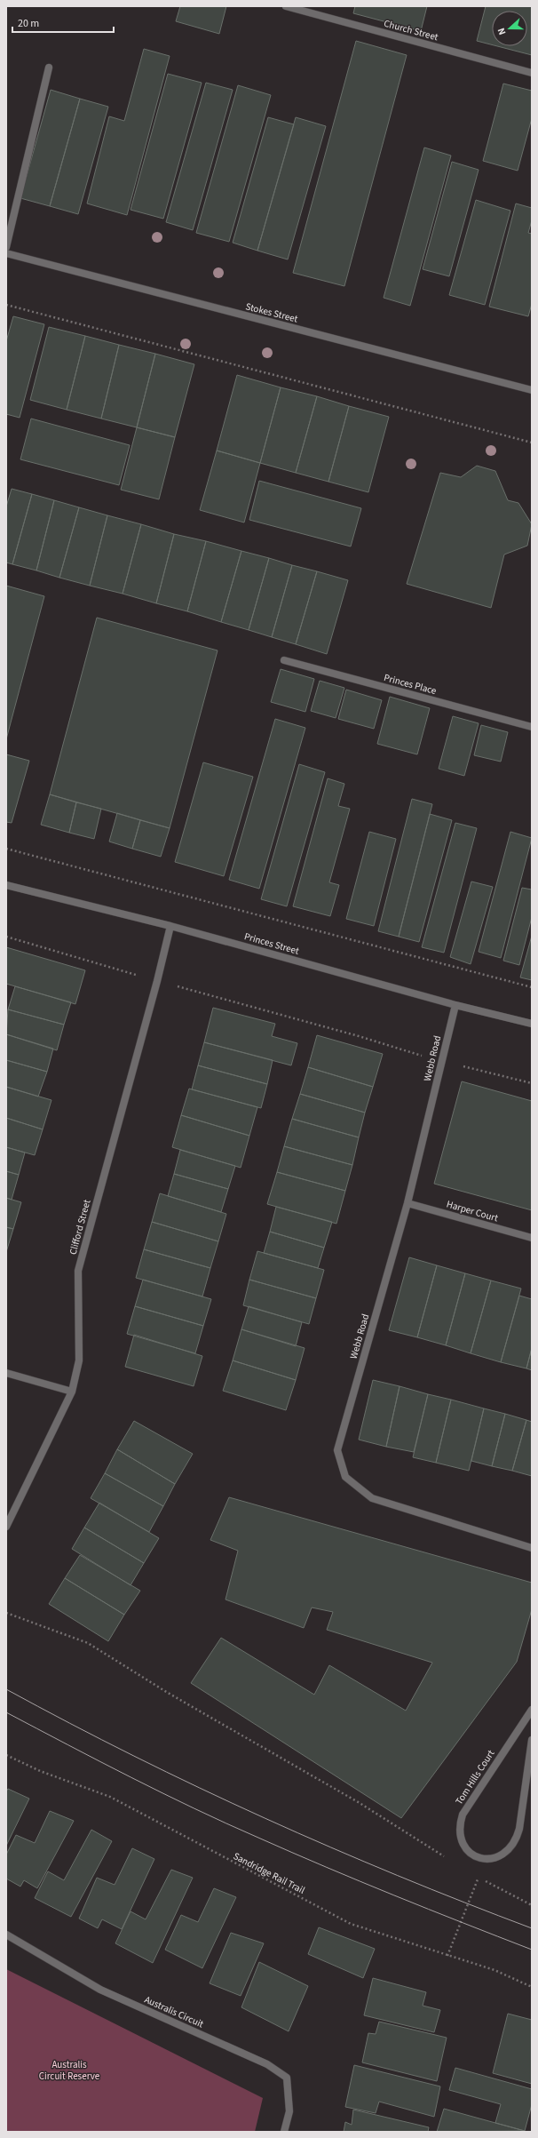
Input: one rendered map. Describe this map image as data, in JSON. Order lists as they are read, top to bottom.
{
  "streets": {
    "street": [
      "Church Street",
      "Stokes Street",
      "Princes Place",
      "Princes Street",
      "Webb Road",
      "Harper Court",
      "Clifford Street",
      "Tom Hills Court",
      "Australis Circuit"
    ],
    "path": ["Sandridge Rail Trail"]
  },
  "crossings": [
    ["Princes Street", "Webb Road"],
    ["Princes Street", "Clifford Street"],
    ["Webb Road", "Harper Court"]
  ],
  "parks": ["Australis Circuit Reserve"],
  "scale_bar": "20 m",
  "north": "left"
}
